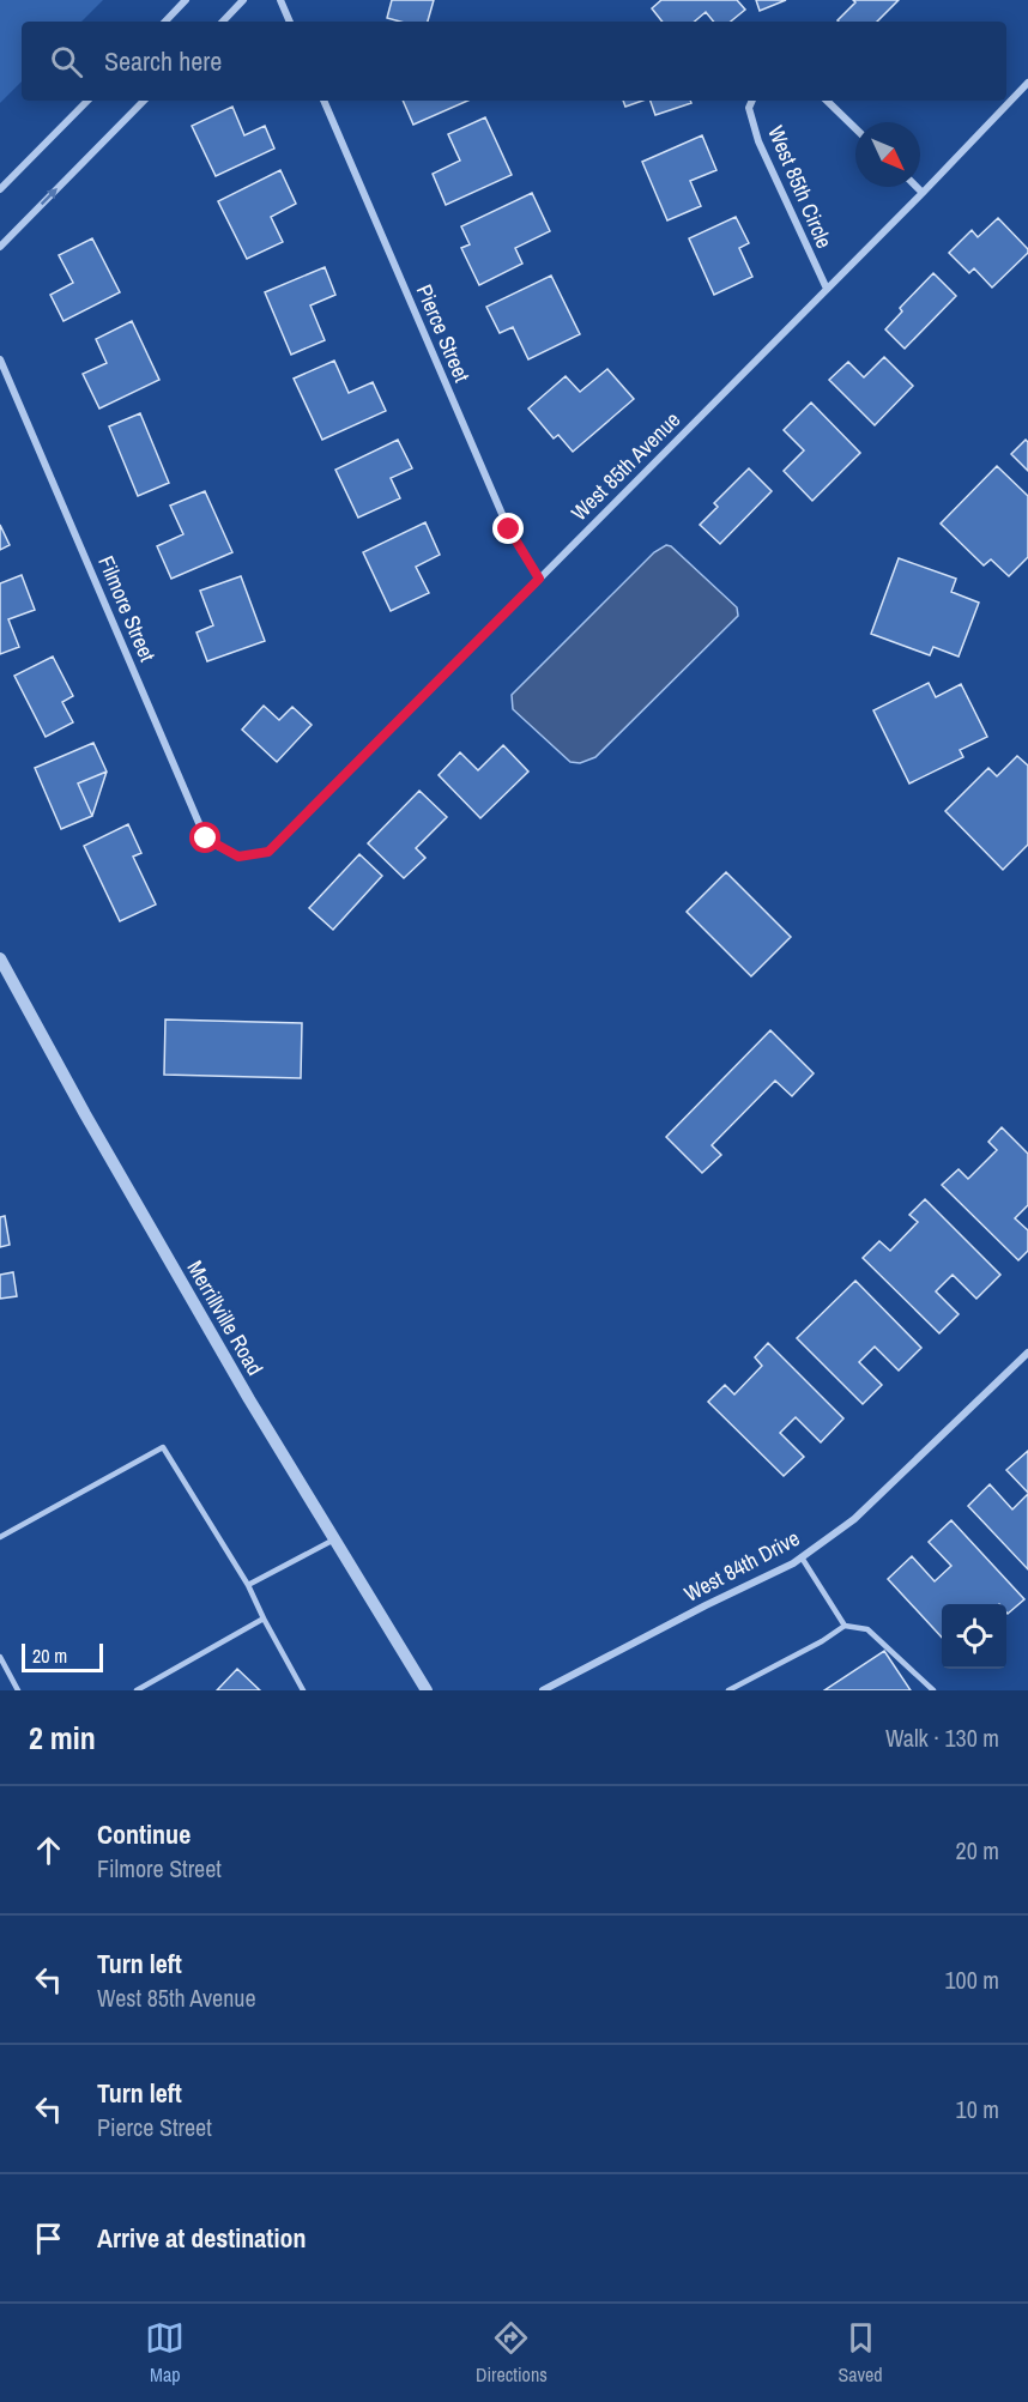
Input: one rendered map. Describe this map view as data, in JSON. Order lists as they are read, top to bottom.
{
  "streets": {
    "street": [
      "West 85th Circle",
      "Pierce Street",
      "West 85th Avenue",
      "Filmore Street",
      "Merrillville Road",
      "West 84th Drive"
    ]
  },
  "crossings": [
    ["West 85th Circle", "West 85th Avenue"],
    ["Pierce Street", "West 85th Avenue"],
    ["West 85th Avenue", "Filmore Street"]
  ],
  "scale_bar": "20 m",
  "north": "bottom right",
  "page": {
    "search": "Search here",
    "scale": "20 m",
    "heading": ["2 min", "Walk · 130 m"],
    "list": [
      ["Continue", "Filmore Street", "20 m"],
      ["Turn left", "West 85th Avenue", "100 m"],
      ["Turn left", "Pierce Street", "10 m"],
      "Arrive at destination"
    ],
    "nav": ["Map", "Directions", "Saved"]
  }
}
